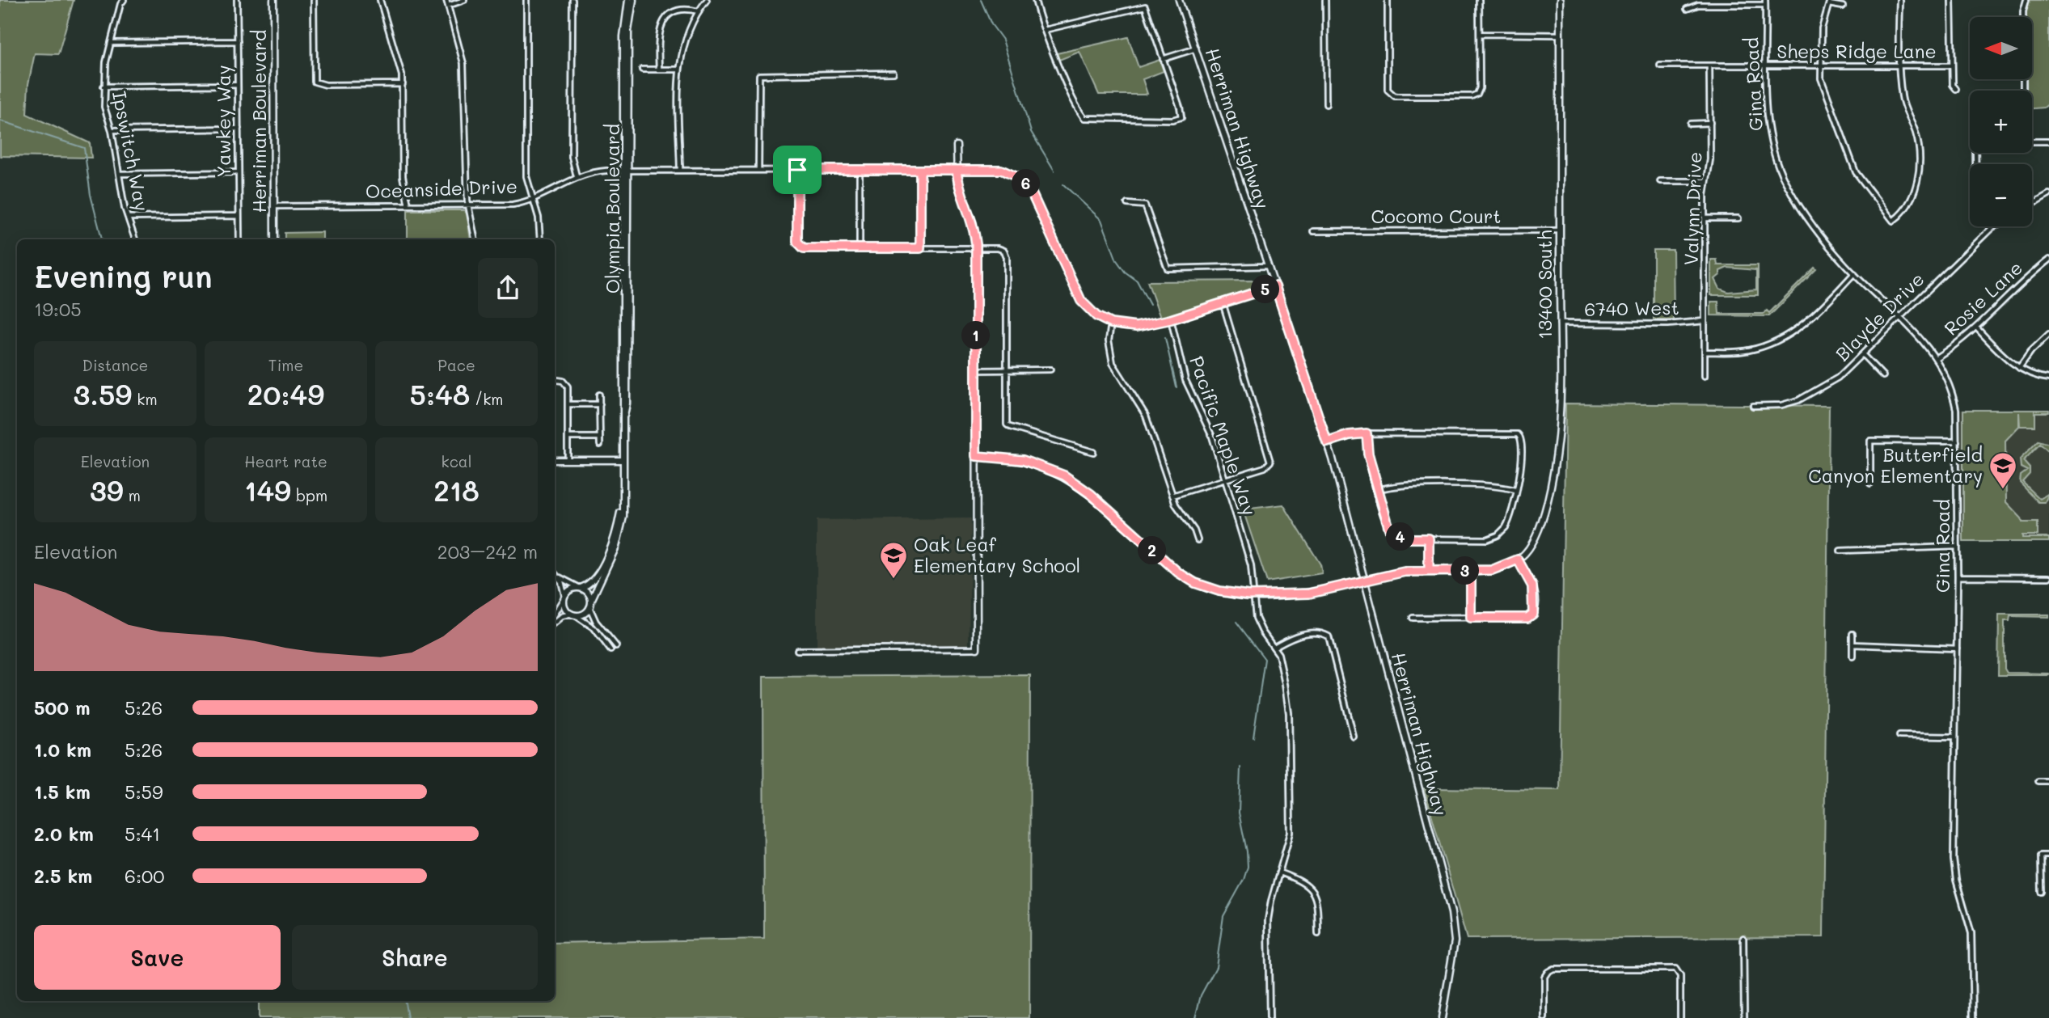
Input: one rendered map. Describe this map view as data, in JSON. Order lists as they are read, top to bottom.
{
  "streets": {
    "street": [
      "Sheps Ridge Lane",
      "Gina Road",
      "Yawkey Way",
      "Herriman Boulevard",
      "Herriman Highway",
      "Ipswitch Way",
      "Oceanside Drive",
      "Olympia Boulevard",
      "Valynn Drive",
      "Cocomo Court",
      "13400 South",
      "Rosie Lane",
      "6740 West",
      "Blayde Drive",
      "Pacific Maple Way"
    ]
  },
  "crossings": [
    ["Sheps Ridge Lane", "Gina Road"],
    ["Sheps Ridge Lane", "Valynn Drive"],
    ["Gina Road", "Rosie Lane"],
    ["Gina Road", "Blayde Drive"],
    ["Herriman Boulevard", "Oceanside Drive"],
    ["Oceanside Drive", "Olympia Boulevard"],
    ["Valynn Drive", "6740 West"],
    ["Cocomo Court", "13400 South"],
    ["13400 South", "6740 West"]
  ],
  "places": {
    "school or university": ["Butterfield Canyon Elementary", "Oak Leaf Elementary School"]
  },
  "north": "left",
  "page": {
    "map_buttons": ["+", "−"],
    "pins": [
      "6",
      "5",
      "1",
      "4",
      "2",
      "3"
    ],
    "heading": ["Evening run", "19:05"],
    "stats": [
      ["Distance", "3.59 km"],
      ["Time", "20:49"],
      ["Pace", "5:48 /km"],
      ["Elevation", "39 m"],
      ["Heart rate", "149 bpm"],
      ["kcal", "218"]
    ],
    "chart": ["Elevation", "203–242 m"],
    "list": [
      {
        "name": "500 m",
        "note": "5:26"
      },
      {
        "name": "1.0 km",
        "note": "5:26"
      },
      {
        "name": "1.5 km",
        "note": "5:59"
      },
      {
        "name": "2.0 km",
        "note": "5:41"
      },
      {
        "name": "2.5 km",
        "note": "6:00"
      }
    ],
    "buttons": ["Save", "Share"]
  }
}
